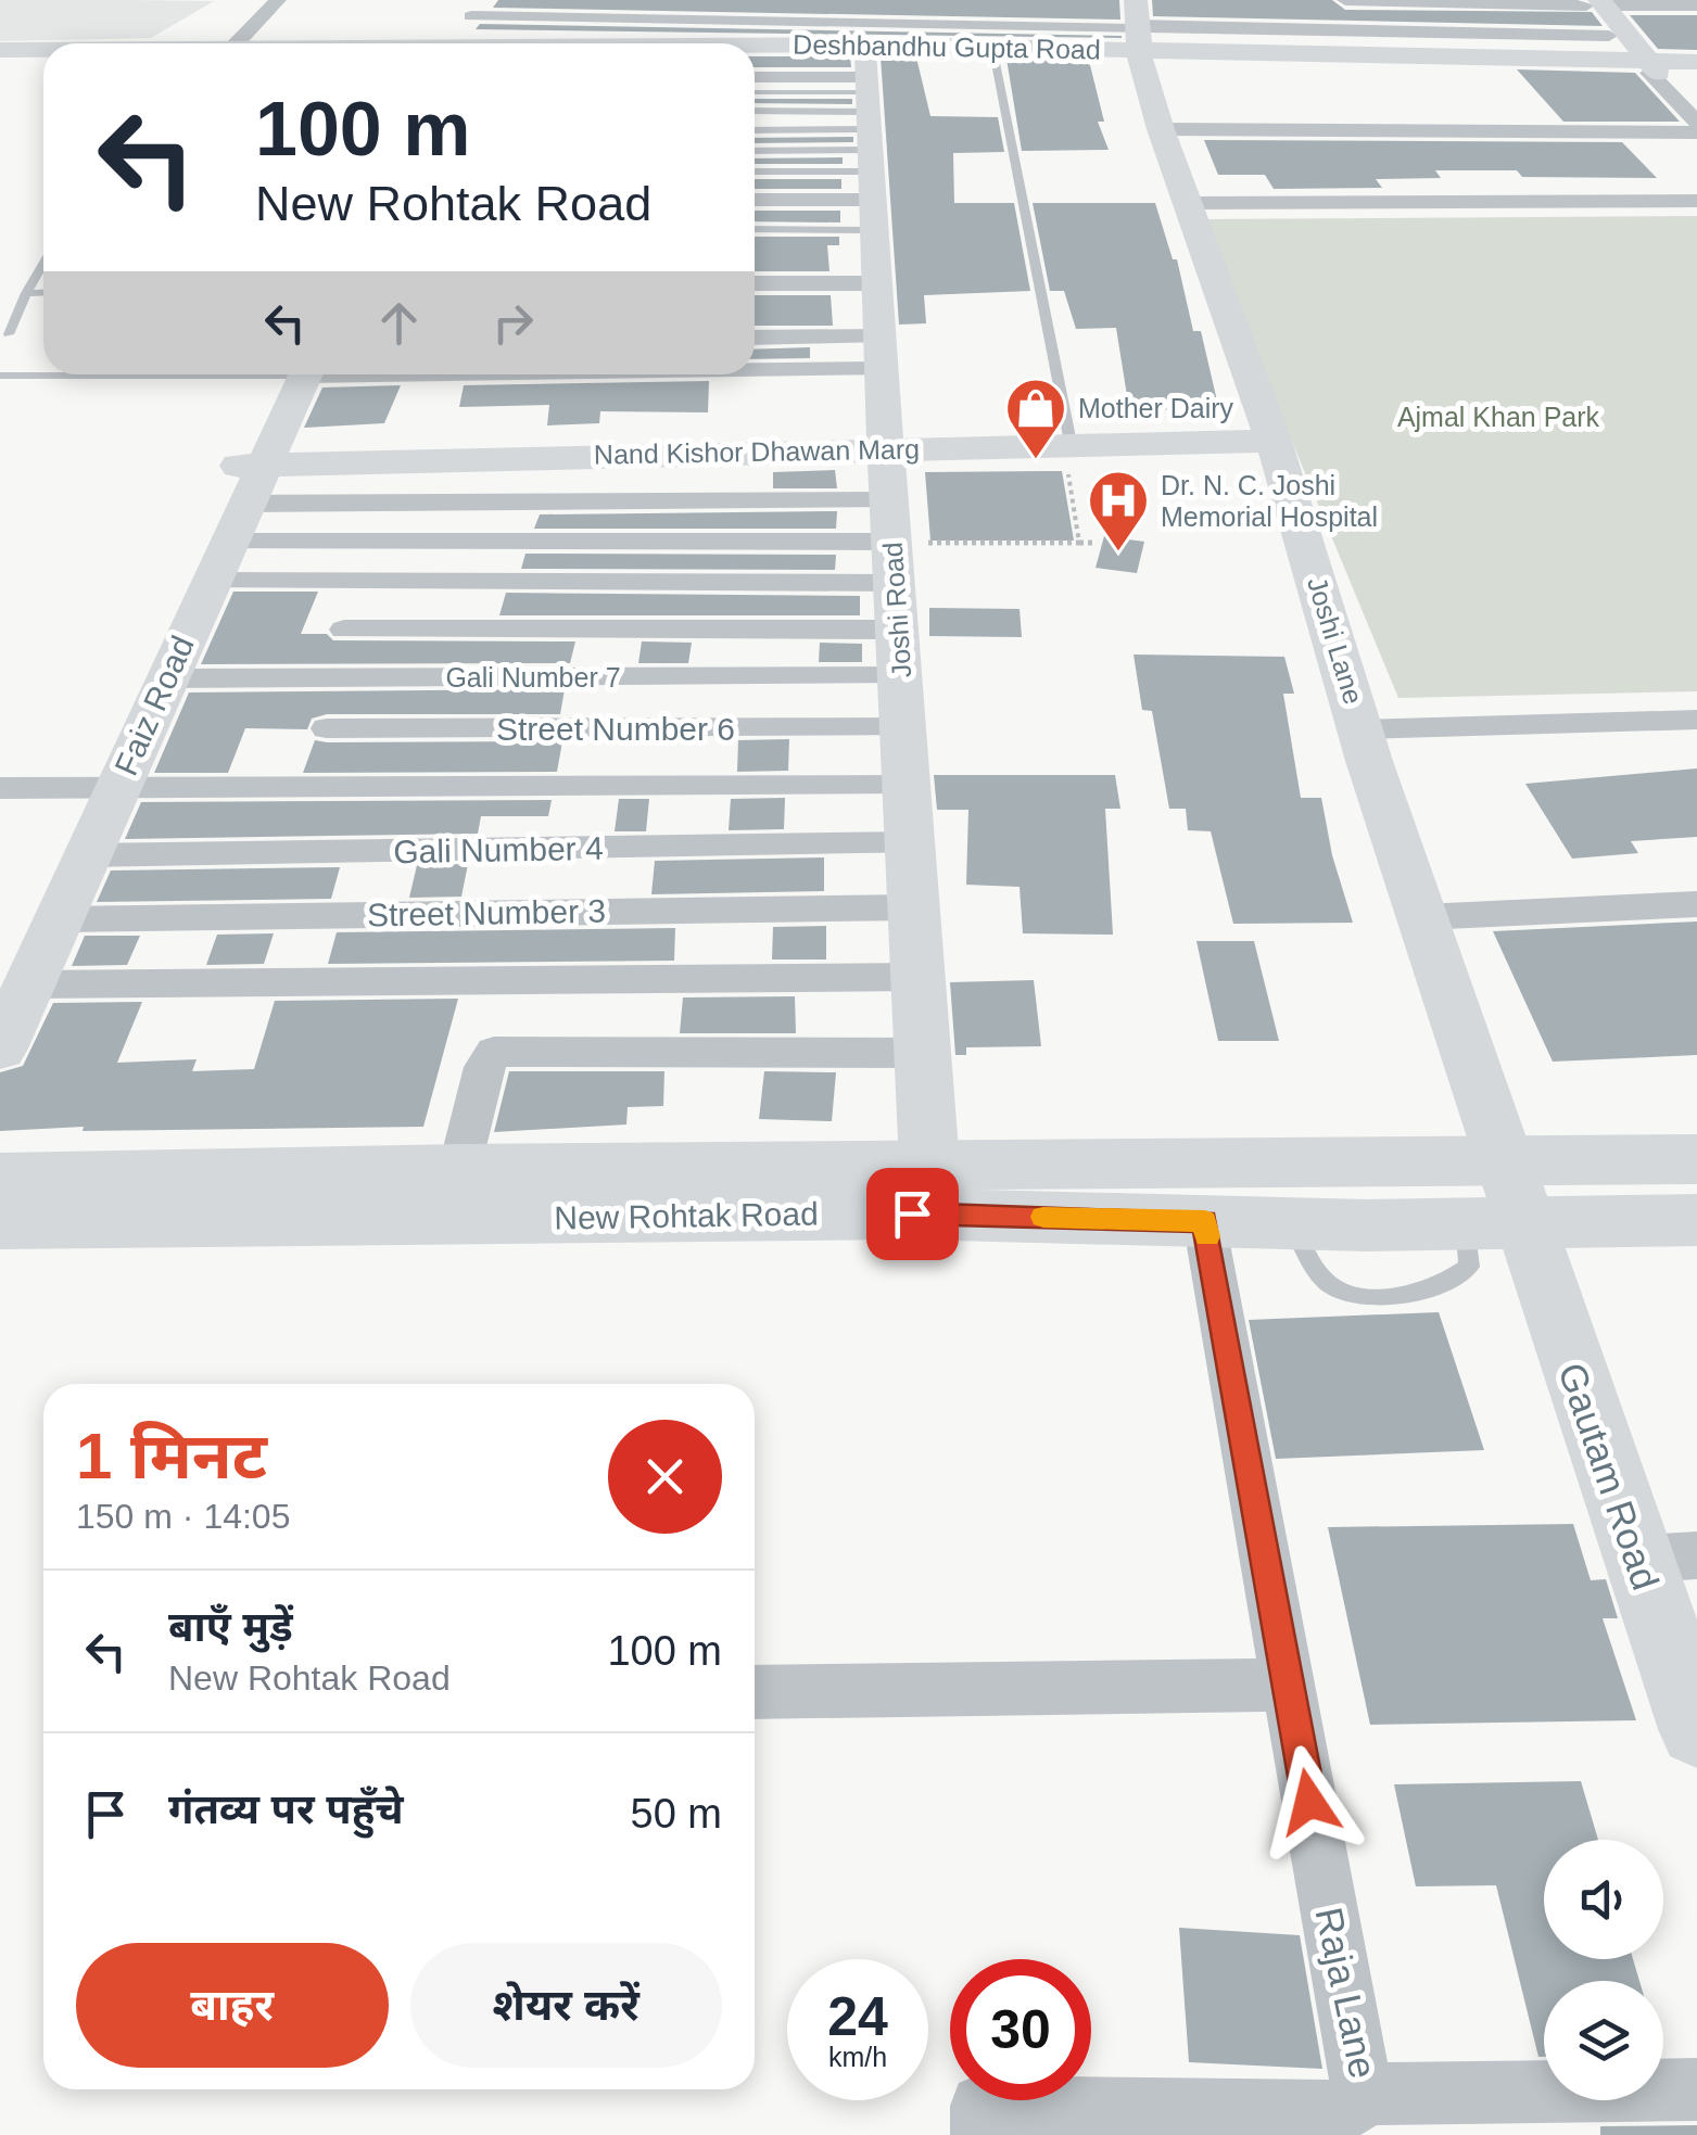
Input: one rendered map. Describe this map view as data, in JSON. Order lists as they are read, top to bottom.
{
  "streets": {
    "main road": ["New Rohtak Road"],
    "street": [
      "Deshbandhu Gupta Road",
      "Nand Kishor Dhawan Marg",
      "Joshi Road",
      "Joshi Lane",
      "Gali Number 7",
      "Faiz Road",
      "Street Number 6",
      "Gali Number 4",
      "Street Number 3",
      "Gautam Road",
      "Raja Lane"
    ]
  },
  "crossings": [
    ["Deshbandhu Gupta Road", "Joshi Road"],
    ["Deshbandhu Gupta Road", "Joshi Lane"],
    ["Nand Kishor Dhawan Marg", "Joshi Road"],
    ["Nand Kishor Dhawan Marg", "Joshi Lane"],
    ["Nand Kishor Dhawan Marg", "Faiz Road"],
    ["Joshi Road", "Gali Number 7"],
    ["Joshi Road", "Street Number 6"],
    ["Joshi Road", "Gali Number 4"],
    ["Joshi Road", "Street Number 3"],
    ["Joshi Road", "New Rohtak Road"],
    ["Joshi Lane", "New Rohtak Road"],
    ["Joshi Lane", "Gautam Road"],
    ["Gali Number 7", "Faiz Road"],
    ["Faiz Road", "Gali Number 4"],
    ["Faiz Road", "Street Number 3"],
    ["New Rohtak Road", "Gautam Road"],
    ["New Rohtak Road", "Raja Lane"]
  ],
  "parks": ["Ajmal Khan Park"],
  "places": {
    "shop": ["Mother Dairy"],
    "hospital": ["Dr. N. C. Joshi Memorial Hospital"]
  },
  "page": {
    "turn": ["100 m", "New Rohtak Road"],
    "heading": ["1 मिनट", "150 m · 14:05"],
    "list": [
      {
        "name": "बाएँ मुड़ें",
        "note": "New Rohtak Road",
        "value": "100 m"
      },
      {
        "name": "गंतव्य पर पहुँचे",
        "value": "50 m"
      }
    ],
    "buttons": ["बाहर", "शेयर करें"],
    "speed": "24 km/h",
    "limit": "30"
  }
}
